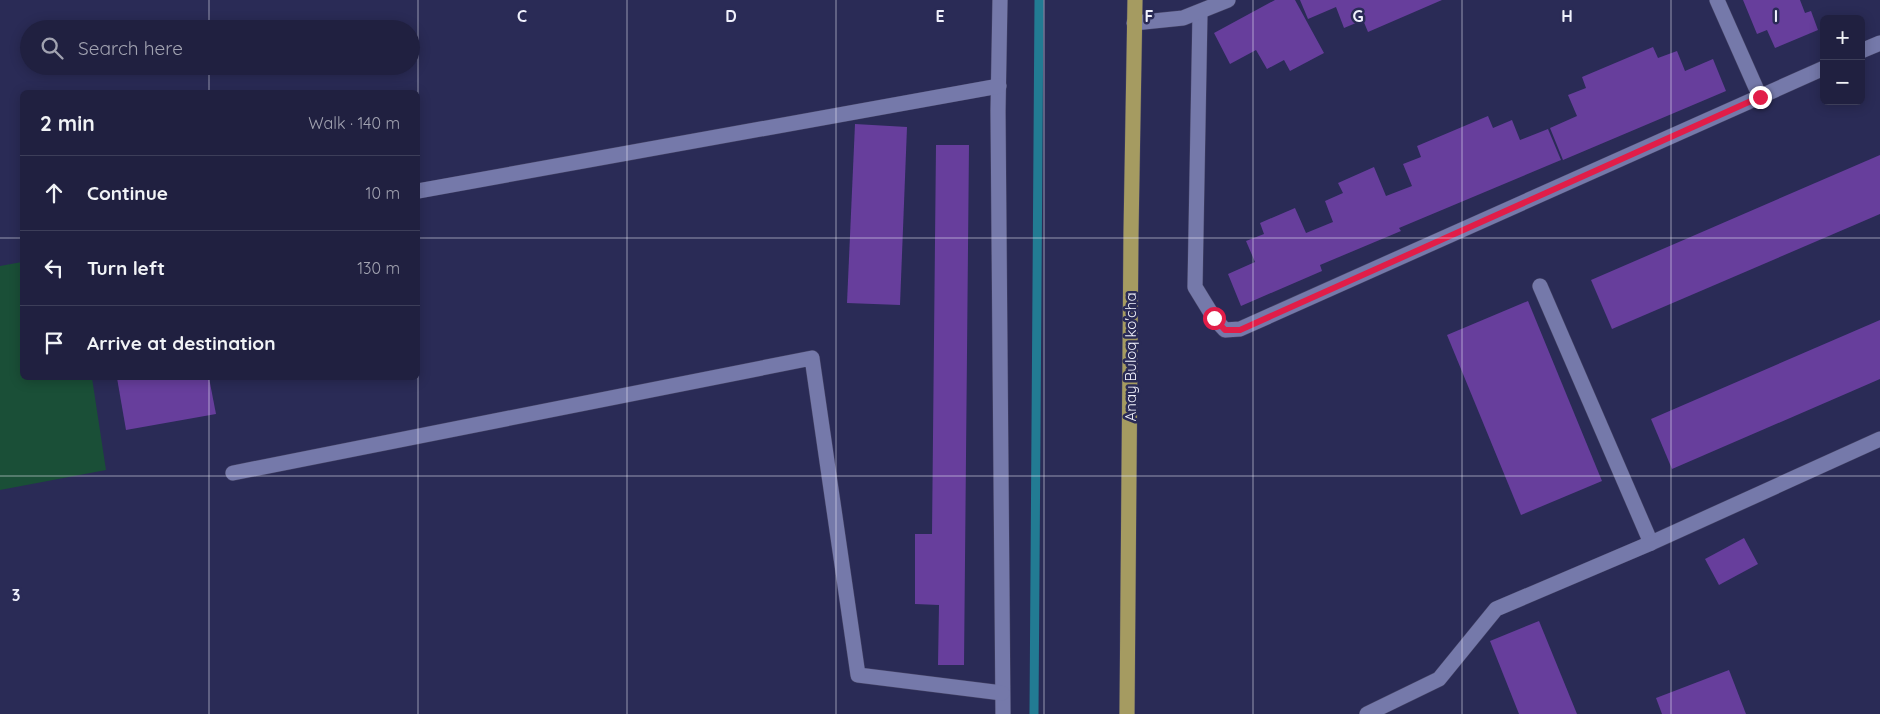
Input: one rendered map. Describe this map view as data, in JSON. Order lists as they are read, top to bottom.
{
  "streets": {
    "main road": ["Anay Buloq ko'cha"]
  },
  "page": {
    "map_buttons": ["+", "−"],
    "search": "Search here",
    "heading": ["2 min", "Walk · 140 m"],
    "list": [
      ["Continue", "10 m"],
      ["Turn left", "130 m"],
      "Arrive at destination"
    ]
  },
  "grid": {
    "columns": [
      "C",
      "D",
      "E",
      "F",
      "G",
      "H",
      "I"
    ],
    "rows": ["3"]
  }
}
